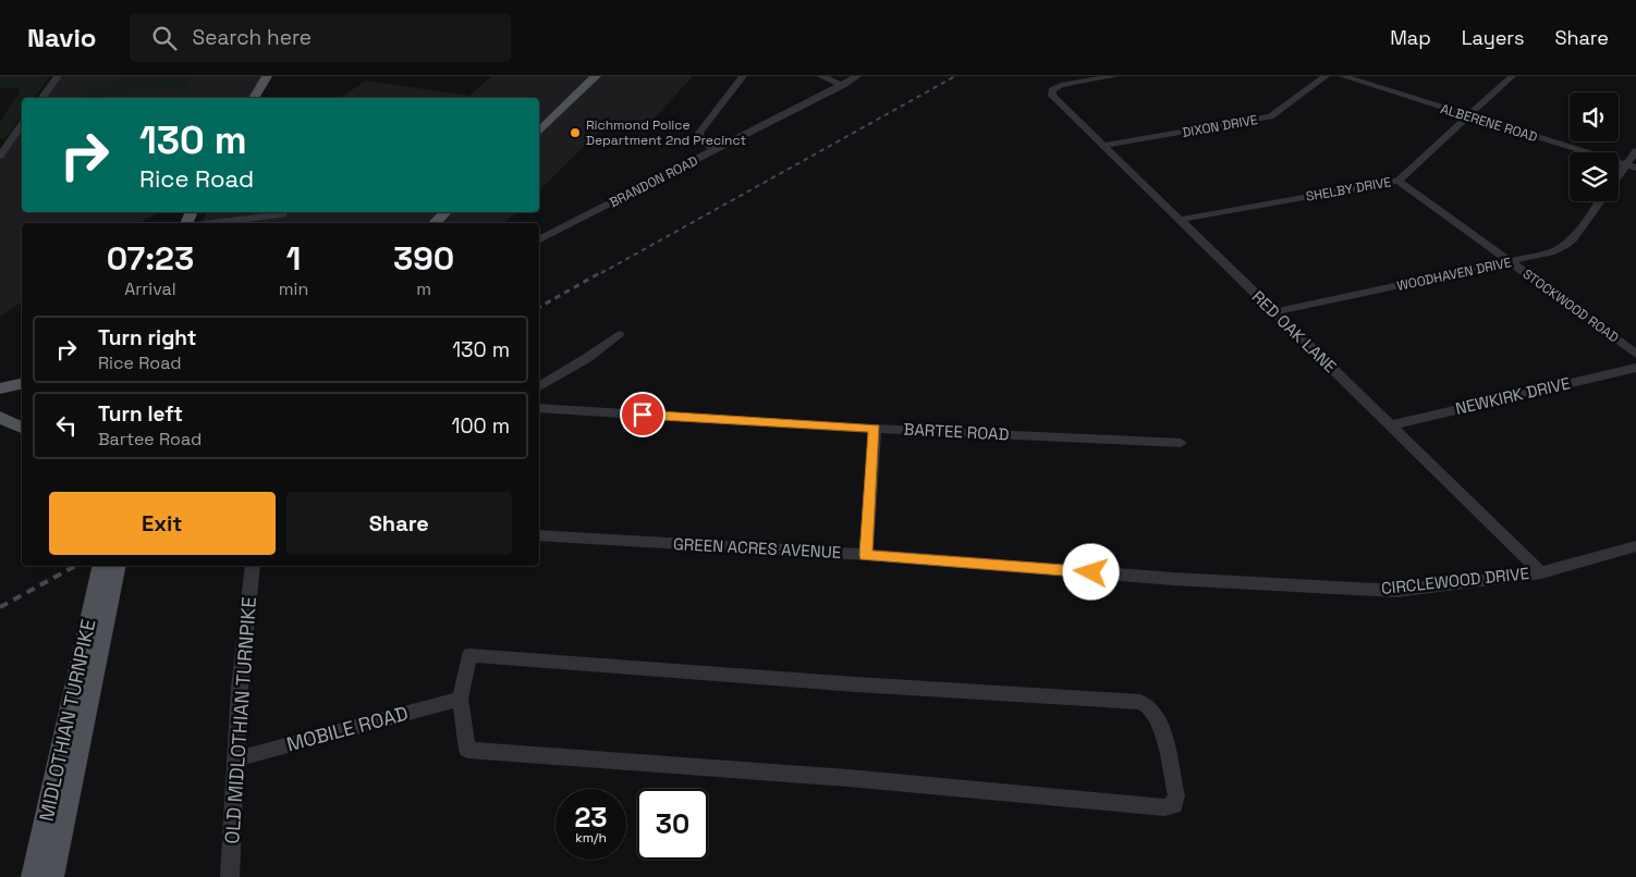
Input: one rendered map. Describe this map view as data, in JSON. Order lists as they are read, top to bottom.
{
  "streets": {
    "main road": ["MIDLOTHIAN TURNPIKE"],
    "street": [
      "ALBERENE ROAD",
      "DIXON DRIVE",
      "BRANDON ROAD",
      "SHELBY DRIVE",
      "WOODHAVEN DRIVE",
      "STOCKWOOD ROAD",
      "RED OAK LANE",
      "NEWKIRK DRIVE",
      "BARTEE ROAD",
      "GREEN ACRES AVENUE",
      "CIRCLEWOOD DRIVE",
      "OLD MIDLOTHIAN TURNPIKE",
      "MOBILE ROAD"
    ]
  },
  "crossings": [
    ["ALBERENE ROAD", "SHELBY DRIVE"],
    ["DIXON DRIVE", "RED OAK LANE"],
    ["SHELBY DRIVE", "STOCKWOOD ROAD"],
    ["SHELBY DRIVE", "RED OAK LANE"],
    ["WOODHAVEN DRIVE", "STOCKWOOD ROAD"],
    ["WOODHAVEN DRIVE", "RED OAK LANE"],
    ["RED OAK LANE", "NEWKIRK DRIVE"],
    ["RED OAK LANE", "CIRCLEWOOD DRIVE"],
    ["GREEN ACRES AVENUE", "CIRCLEWOOD DRIVE"],
    ["OLD MIDLOTHIAN TURNPIKE", "MOBILE ROAD"]
  ],
  "places": ["Richmond Police Department 2nd Precinct"],
  "page": {
    "header": "Navio",
    "search": "Search here",
    "nav": ["Map", "Layers", "Share"],
    "turn": ["130 m", "Rice Road"],
    "eta": [
      "07:23",
      "Arrival",
      "1",
      "min",
      "390",
      "m"
    ],
    "list": [
      {
        "name": "Turn right",
        "note": "Rice Road",
        "value": "130 m"
      },
      {
        "name": "Turn left",
        "note": "Bartee Road",
        "value": "100 m"
      }
    ],
    "buttons": ["Exit", "Share"],
    "speed": "23 km/h",
    "limit": "30"
  }
}
